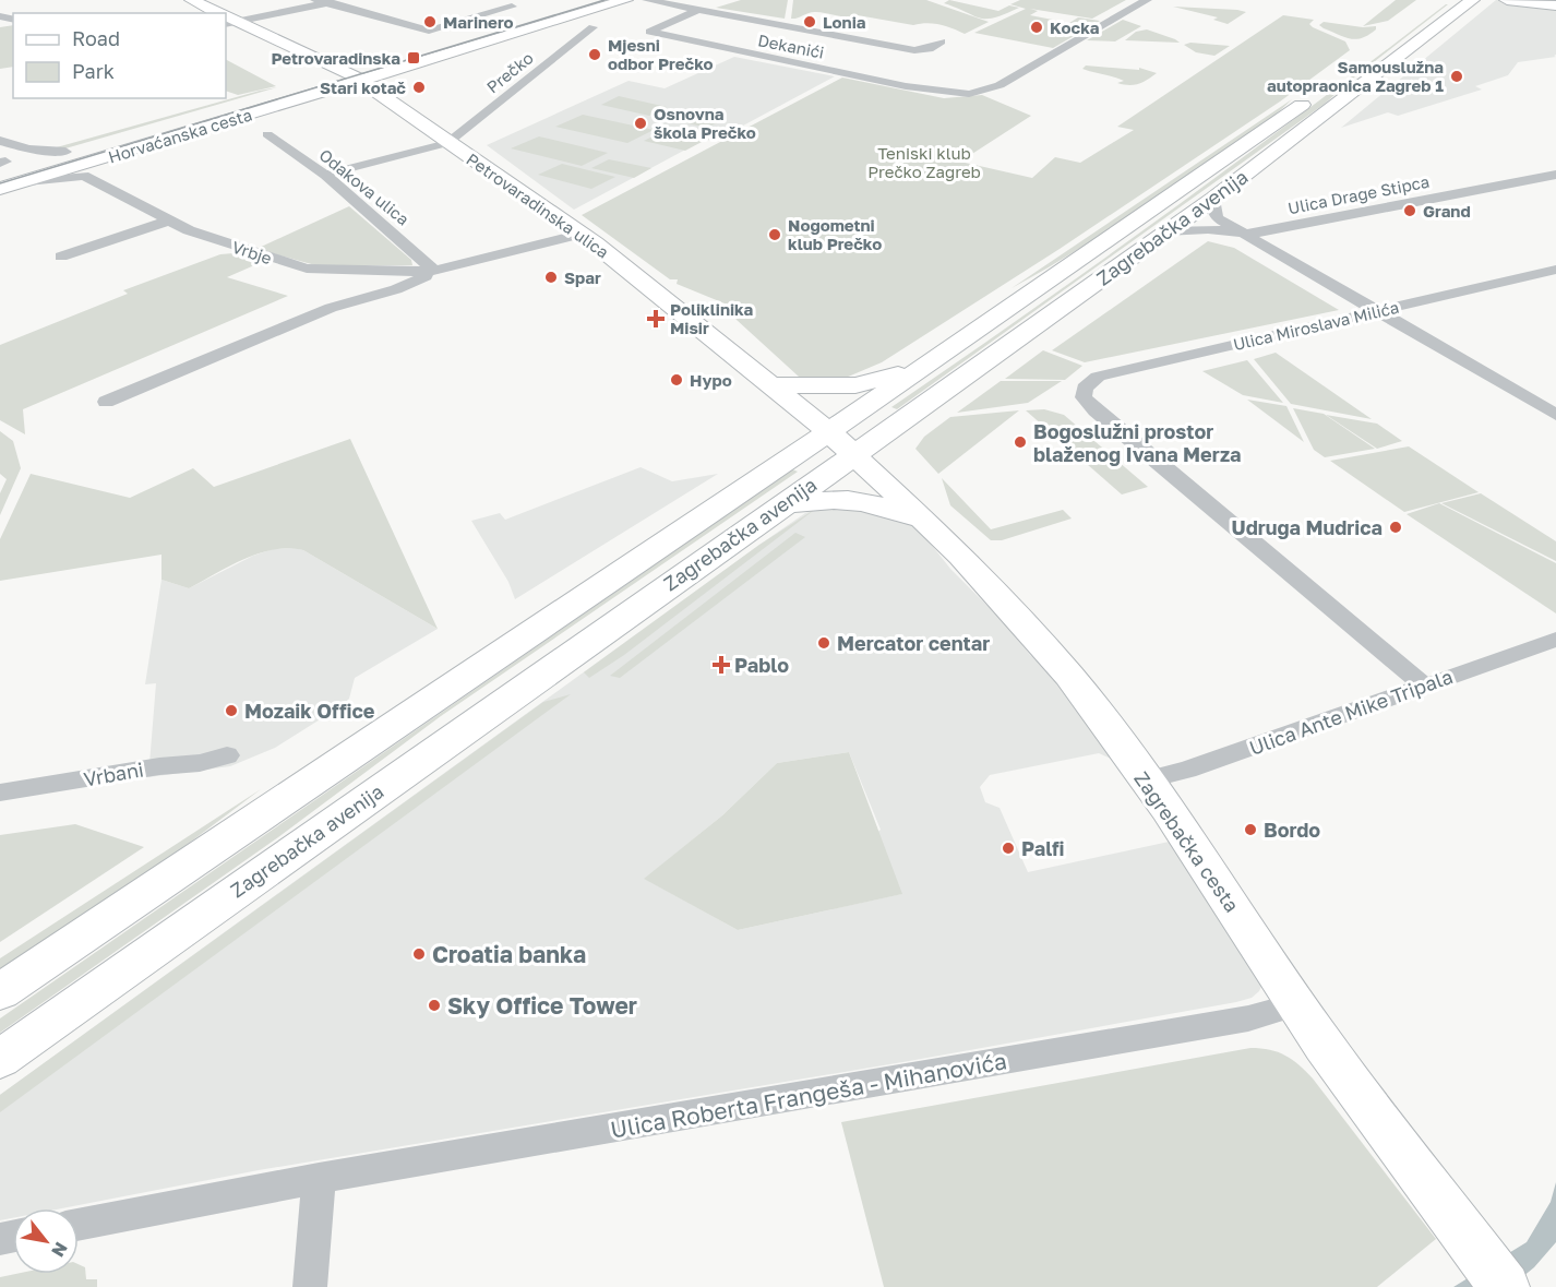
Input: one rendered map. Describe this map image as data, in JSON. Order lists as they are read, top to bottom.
{
  "streets": {
    "main road": [
      "Horvaćanska cesta",
      "Petrovaradinska ulica",
      "Zagrebačka avenija",
      "Zagrebačka cesta"
    ],
    "street": [
      "Dekanići",
      "Prečko",
      "Odakova ulica",
      "Ulica Drage Stipca",
      "Vrbje",
      "Ulica Miroslava Milića",
      "Ulica Ante Mike Tripala",
      "Vrbani",
      "Ulica Roberta Frangeša - Mihanovića"
    ]
  },
  "crossings": [
    ["Prečko", "Petrovaradinska ulica"],
    ["Horvaćanska cesta", "Petrovaradinska ulica"],
    ["Odakova ulica", "Vrbje"],
    ["Ulica Drage Stipca", "Zagrebačka avenija"],
    ["Petrovaradinska ulica", "Zagrebačka avenija"],
    ["Petrovaradinska ulica", "Vrbje"],
    ["Petrovaradinska ulica", "Zagrebačka cesta"],
    ["Zagrebačka avenija", "Zagrebačka cesta"],
    ["Ulica Miroslava Milića", "Ulica Ante Mike Tripala"],
    ["Ulica Ante Mike Tripala", "Zagrebačka cesta"],
    ["Zagrebačka cesta", "Ulica Roberta Frangeša - Mihanovića"]
  ],
  "parks": ["Teniski klub Prečko Zagreb"],
  "places": {
    "other": [
      "Marinero",
      "Lonia",
      "Kocka",
      "Mjesni odbor Prečko",
      "Samouslužna autopraonica Zagreb 1",
      "Stari kotač",
      "Osnovna škola Prečko",
      "Grand",
      "Nogometni klub Prečko",
      "Spar",
      "Hypo",
      "Bogoslužni prostor blaženog Ivana Merza",
      "Udruga Mudrica",
      "Mercator centar",
      "Mozaik Office",
      "Bordo",
      "Palfi",
      "Croatia banka",
      "Sky Office Tower"
    ],
    "transit": ["Petrovaradinska"],
    "health": ["Poliklinika Misir", "Pablo"]
  },
  "legend": ["Road", "Park"],
  "north": "bottom right"
}
